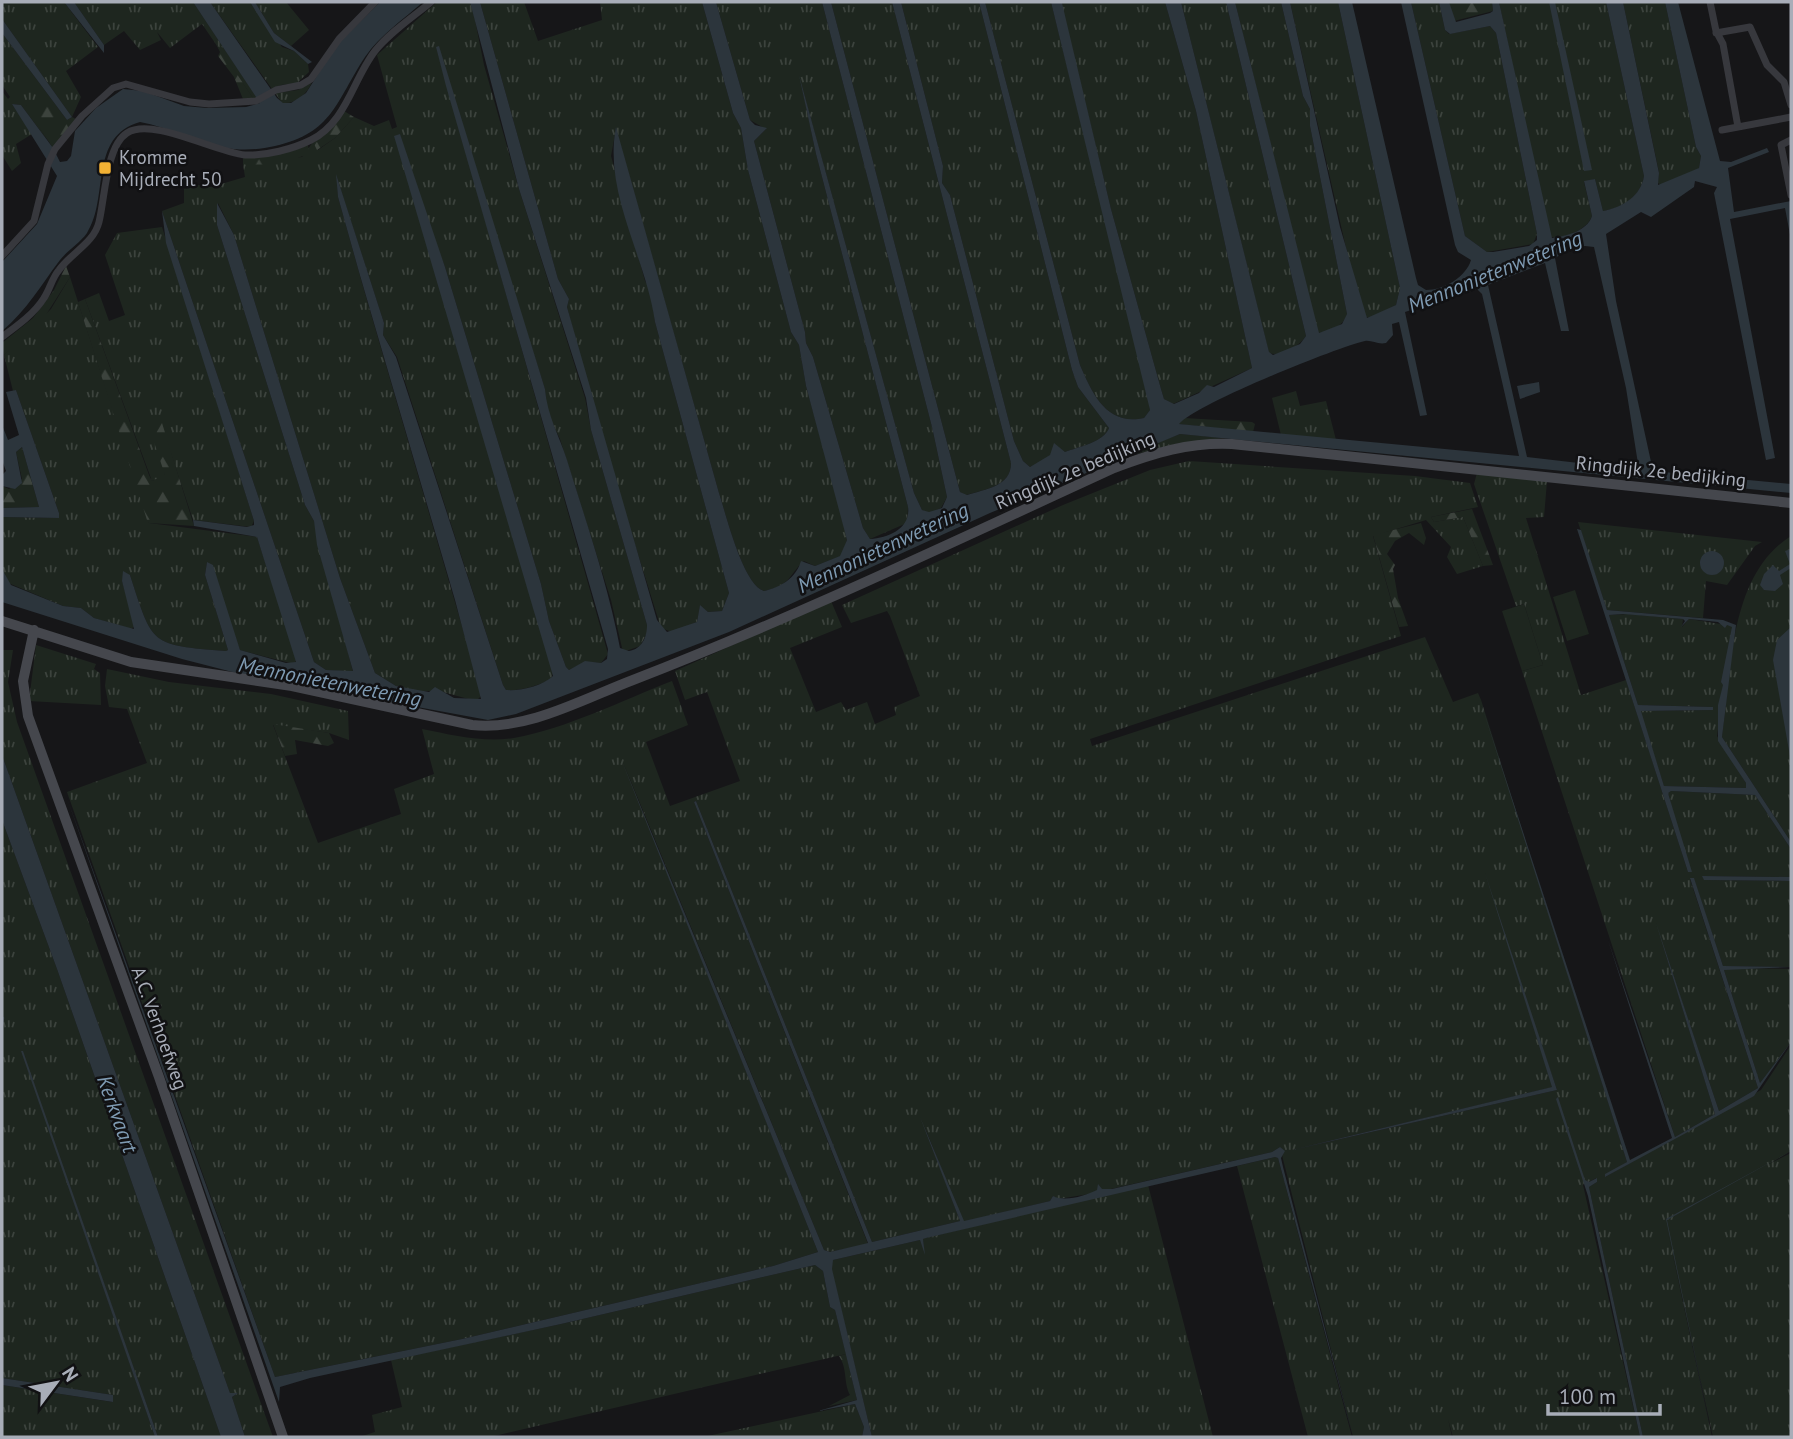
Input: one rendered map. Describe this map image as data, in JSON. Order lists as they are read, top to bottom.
{
  "streets": {
    "street": ["Ringdijk 2e bedijking", "A.C. Verhoefweg"]
  },
  "crossings": [
    ["Ringdijk 2e bedijking", "A.C. Verhoefweg"]
  ],
  "water": ["Mennonietenwetering", "Kerkvaart"],
  "places": {
    "transit": ["Kromme Mijdrecht 50"]
  },
  "scale_bar": "100 m",
  "north": "top right"
}
